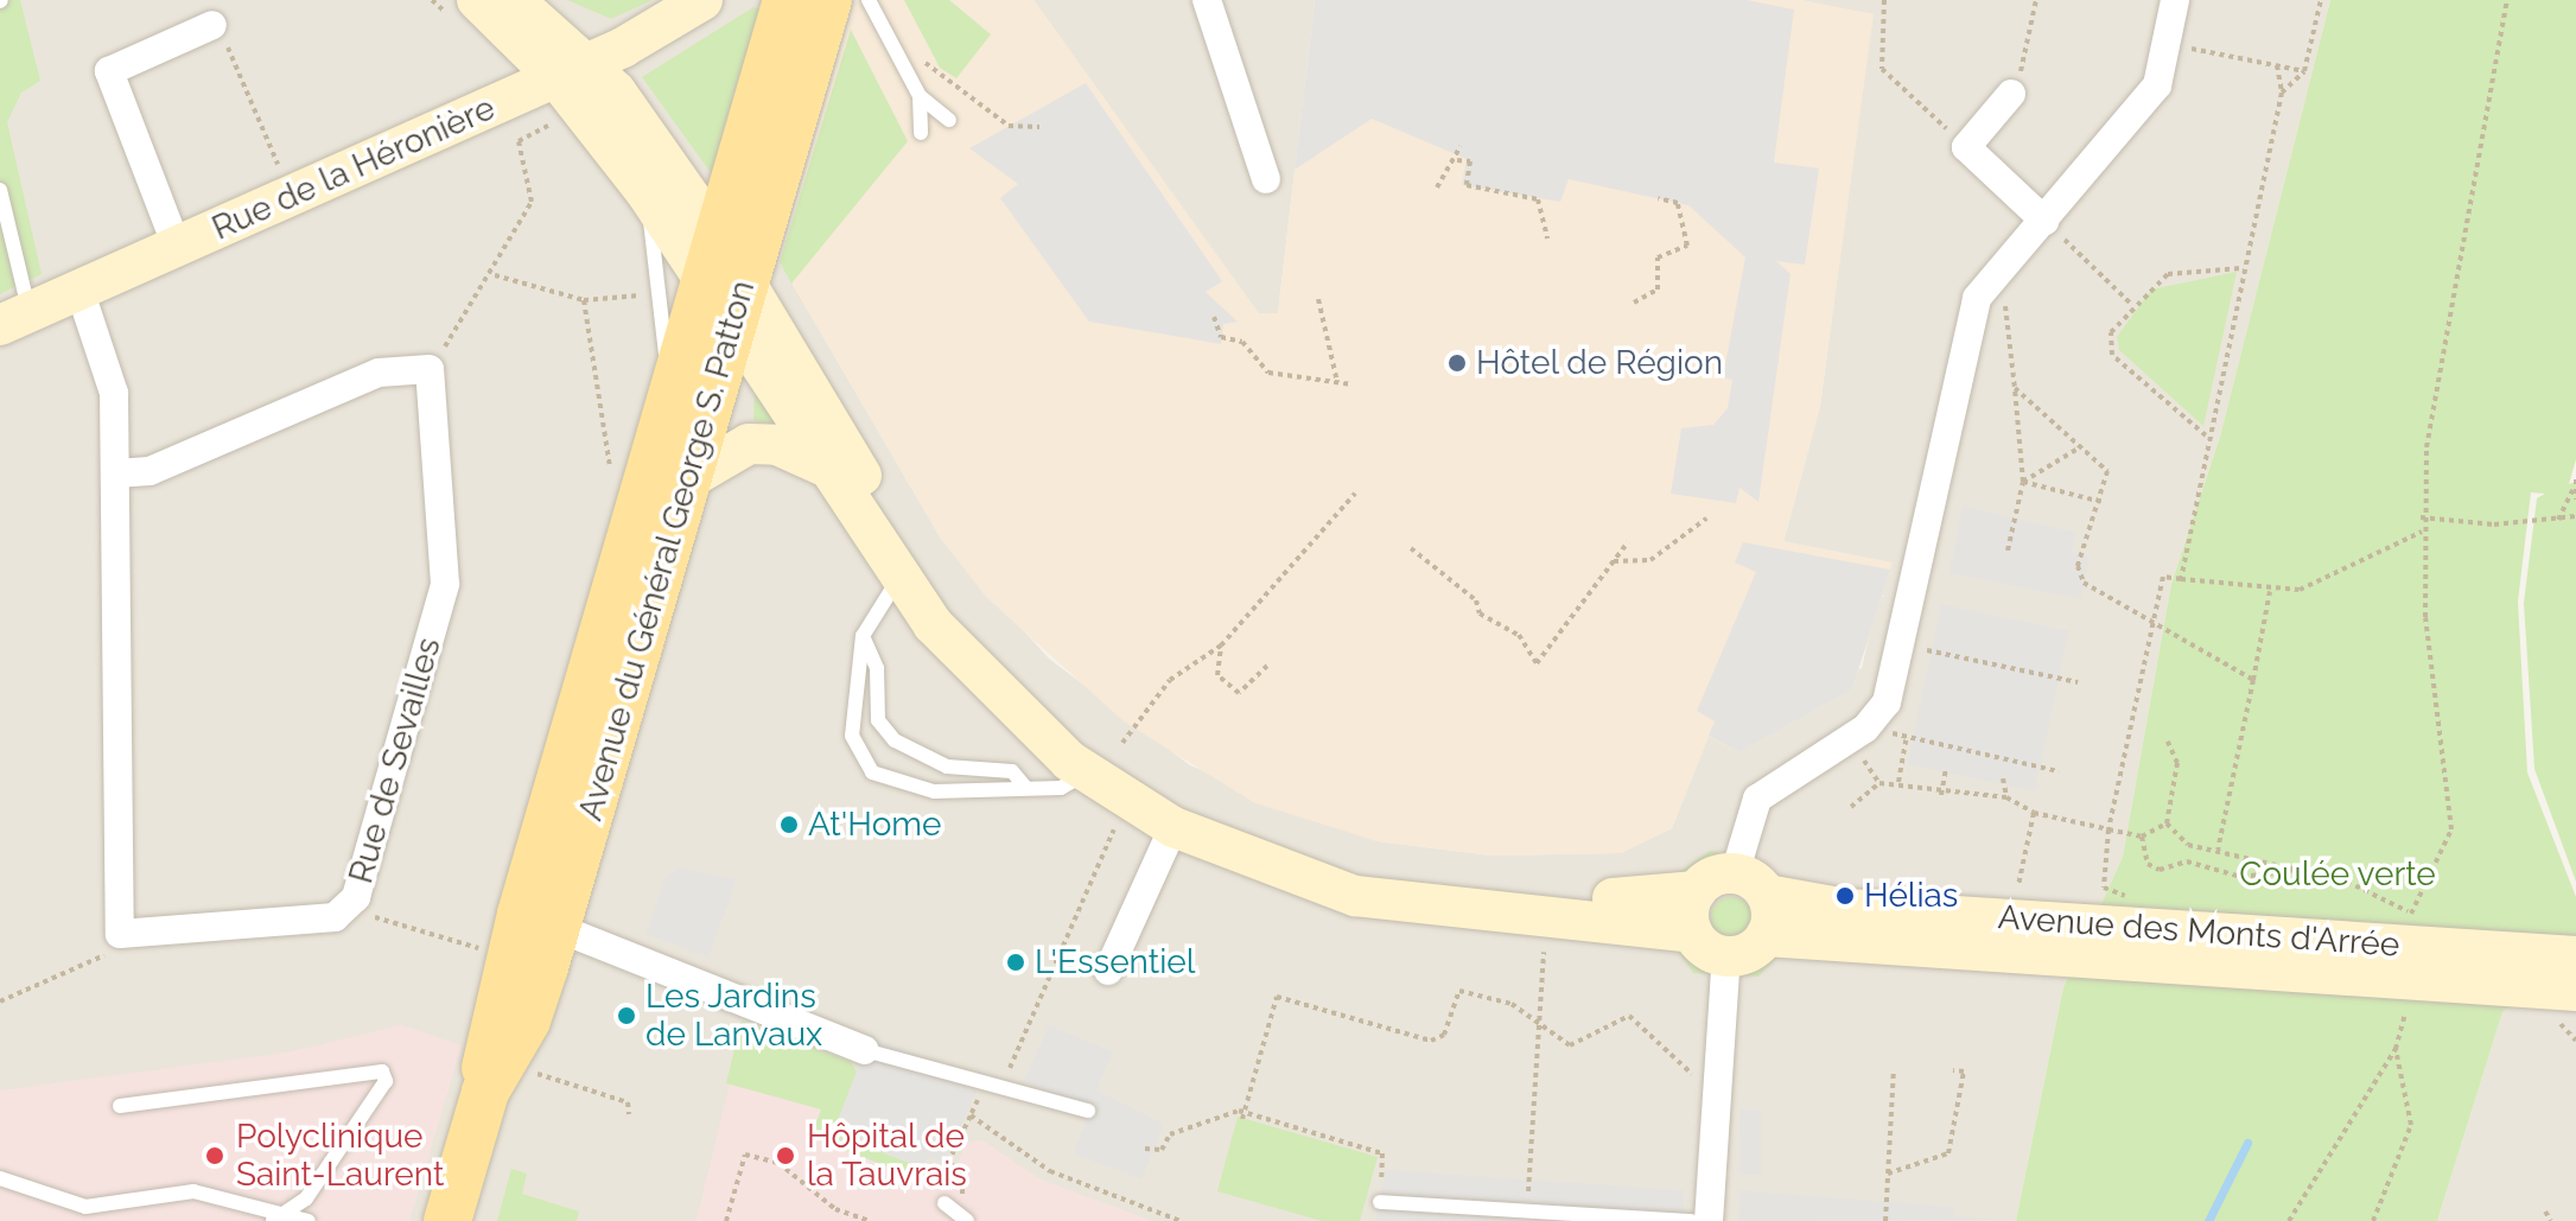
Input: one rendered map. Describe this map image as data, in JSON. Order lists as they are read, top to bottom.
{
  "streets": {
    "main road": ["Avenue du Général George S. Patton"],
    "street": ["Rue de la Héronière", "Rue de Sevailles", "Avenue des Monts d'Arrée"]
  },
  "parks": ["Coulée verte"],
  "places": [
    "Hôtel de Région",
    "At'Home",
    "Hélias",
    "L'Essentiel",
    "Les Jardins de Lanvaux",
    "Polyclinique Saint-Laurent",
    "Hôpital de la Tauvrais"
  ]
}
